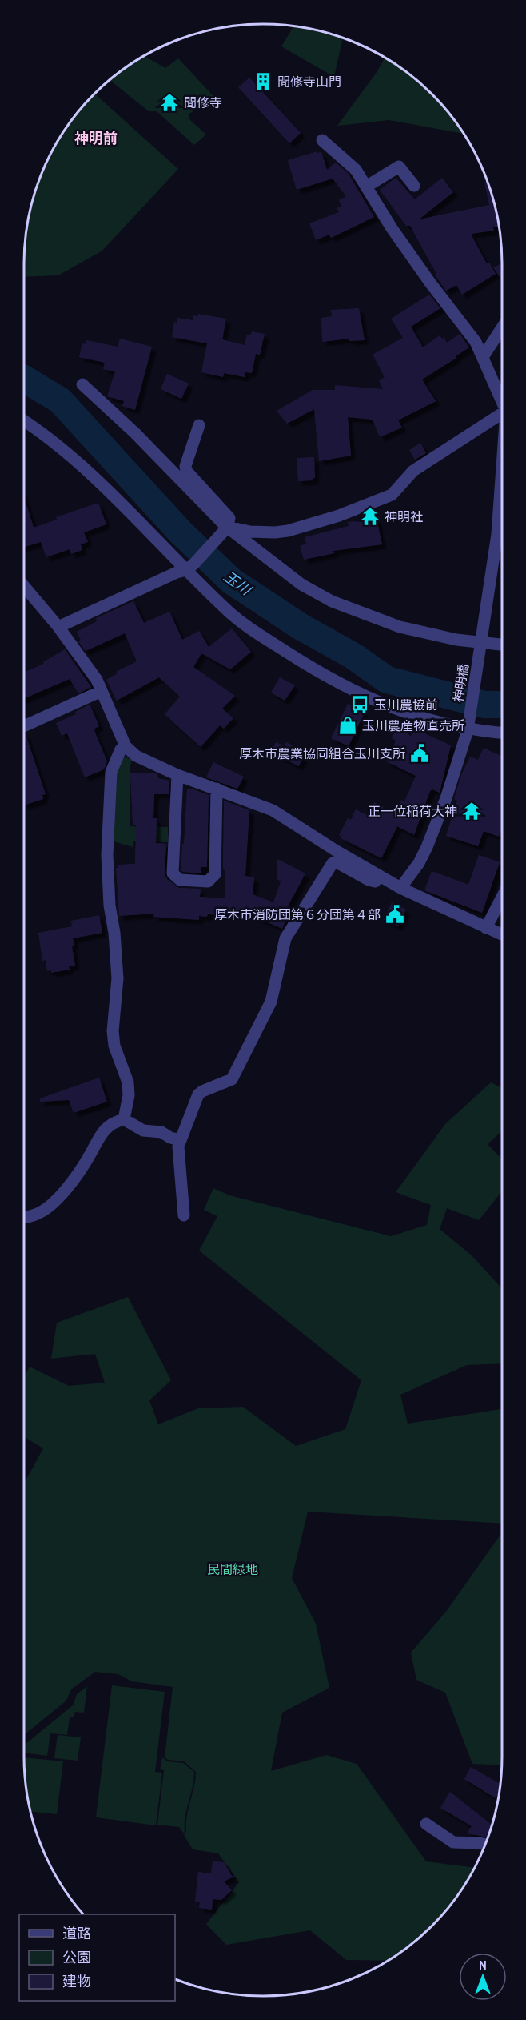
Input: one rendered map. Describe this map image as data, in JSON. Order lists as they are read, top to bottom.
{
  "streets": {
    "street": ["神明橋"]
  },
  "districts": ["神明前"],
  "water": ["玉川"],
  "parks": ["民間緑地"],
  "places": {
    "building": ["聞修寺山門"],
    "temple": ["聞修寺", "神明社", "正一位稲荷大神"],
    "bus stop": ["玉川農協前"],
    "shop": ["玉川農産物直売所"],
    "public building": ["厚木市農業協同組合玉川支所", "厚木市消防団第６分団第４部"]
  },
  "legend": ["道路", "公園", "建物"],
  "north": "top"
}
